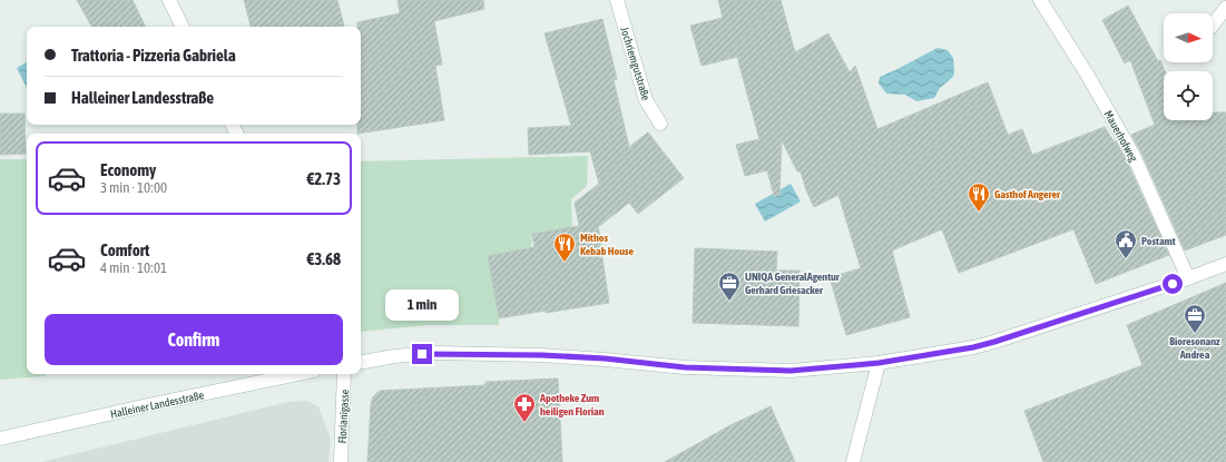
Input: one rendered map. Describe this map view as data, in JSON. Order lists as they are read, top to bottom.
{
  "streets": {
    "main road": [
      "Jochriemgutstraße",
      "Mauerhofweg",
      "Halleiner Landesstraße",
      "Florianigasse"
    ]
  },
  "places": {
    "restaurant": ["Gasthof Angerer", "Mithos Kebab House"],
    "public building": ["Postamt"],
    "office": ["UNIQA GeneralAgentur Gerhard Griesacker", "Bioresonanz Andrea"],
    "pharmacy": ["Apotheke Zum heiligen Florian"]
  },
  "north": "right",
  "page": {
    "banner": ["Trattoria - Pizzeria Gabriela", "Halleiner Landesstraße"],
    "list": [
      {
        "name": "Economy",
        "note": "3 min · 10:00",
        "value": "€2.73"
      },
      {
        "name": "Comfort",
        "note": "4 min · 10:01",
        "value": "€3.68"
      }
    ],
    "bubble": "1 min",
    "buttons": "Confirm"
  }
}
